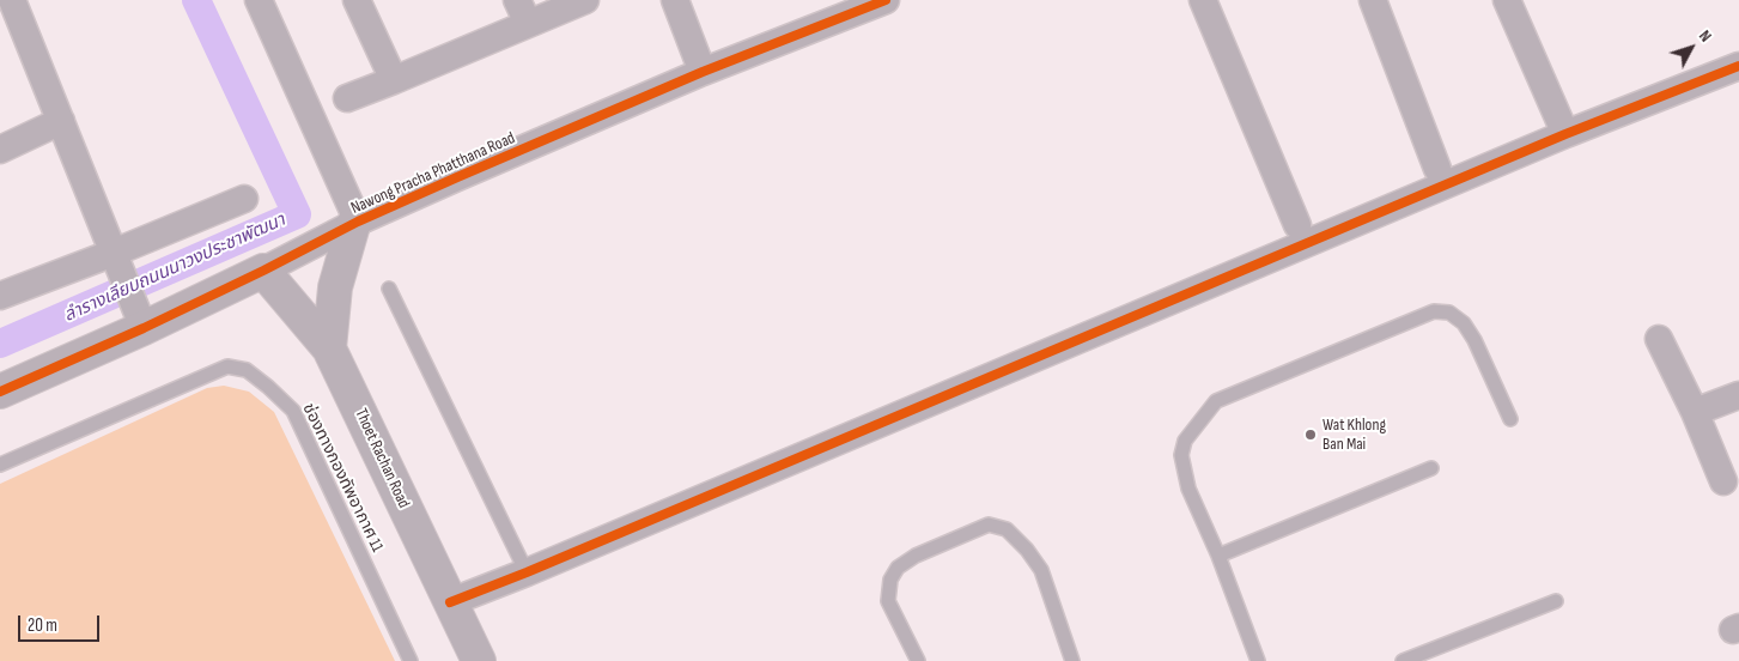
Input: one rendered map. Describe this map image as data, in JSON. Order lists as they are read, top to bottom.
{
  "streets": {
    "street": ["Nawong Pracha Phatthana Road", "Thoet Rachan Road"],
    "lane": ["ช่องทางกองทัพอากาศ 11"]
  },
  "crossings": [
    ["Nawong Pracha Phatthana Road", "Thoet Rachan Road"]
  ],
  "water": ["ลำรางเลียบถนนนาวงประชาพัฒนา"],
  "places": ["Wat Khlong Ban Mai"],
  "scale_bar": "20 m",
  "north": "top right"
}
